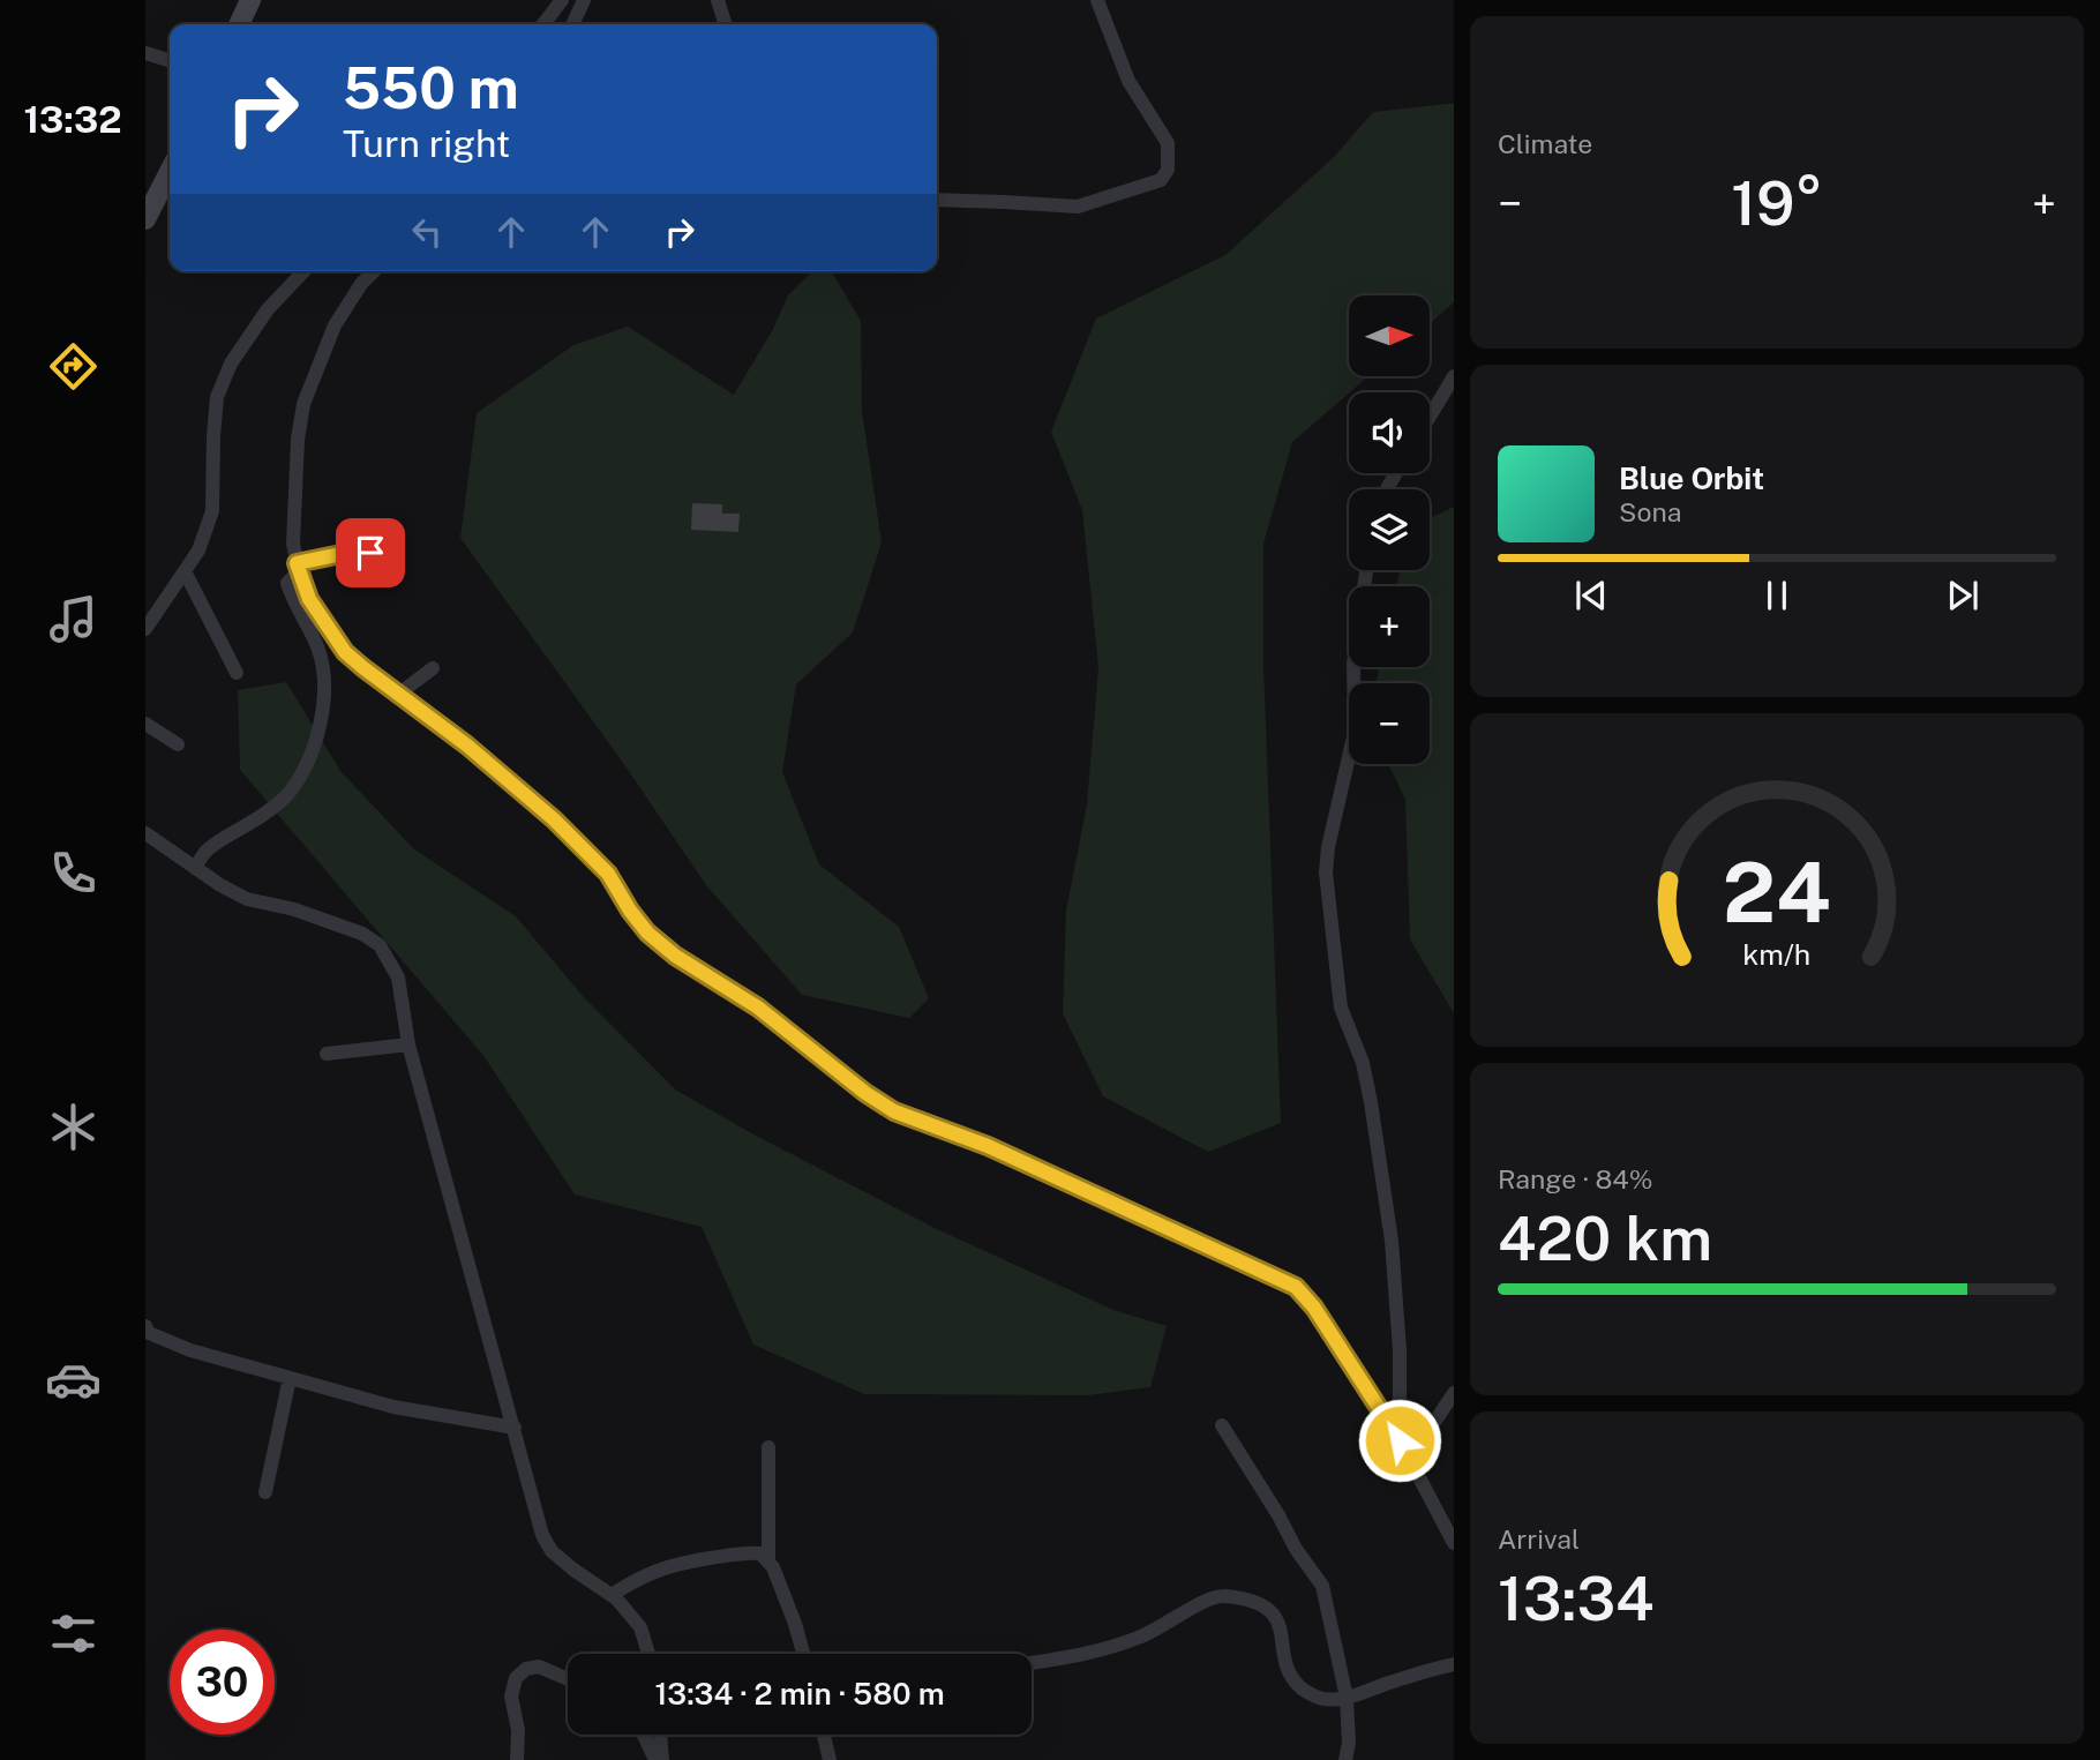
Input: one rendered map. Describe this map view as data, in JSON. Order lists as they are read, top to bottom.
{
  "north": "right",
  "page": {
    "tabs": "13:32",
    "tile": [
      "Climate",
      ["Range · 84%", "420 km"],
      ["Arrival", "13:34"]
    ],
    "turn": ["550 m", "Turn right"],
    "heat": ["−", "19°", "+"],
    "map_buttons": ["+", "−"],
    "song": ["Blue Orbit", "Sona"],
    "limit": "30",
    "trip": "13:34 · 2 min · 580 m",
    "gauge": ["24", "km/h"]
  }
}
